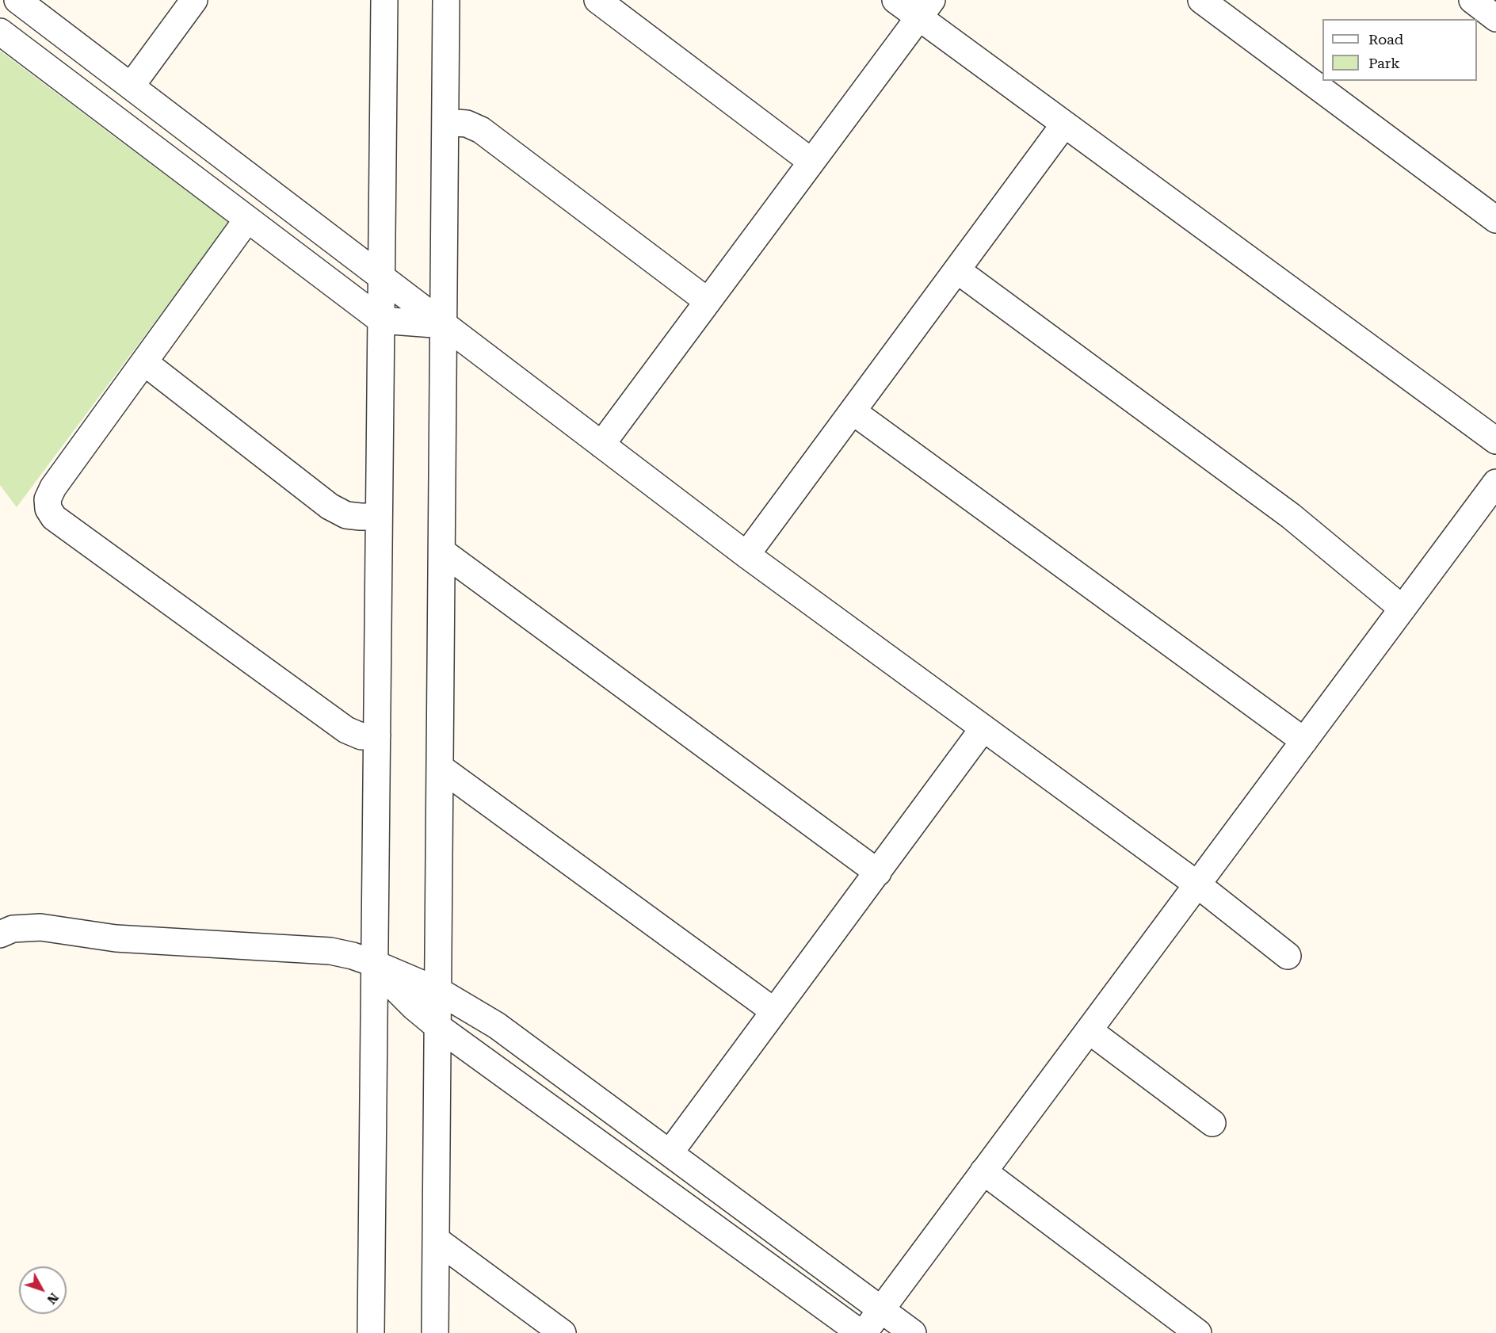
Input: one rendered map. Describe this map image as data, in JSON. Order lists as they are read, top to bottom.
{
  "legend": ["Road", "Park"],
  "north": "bottom right"
}
